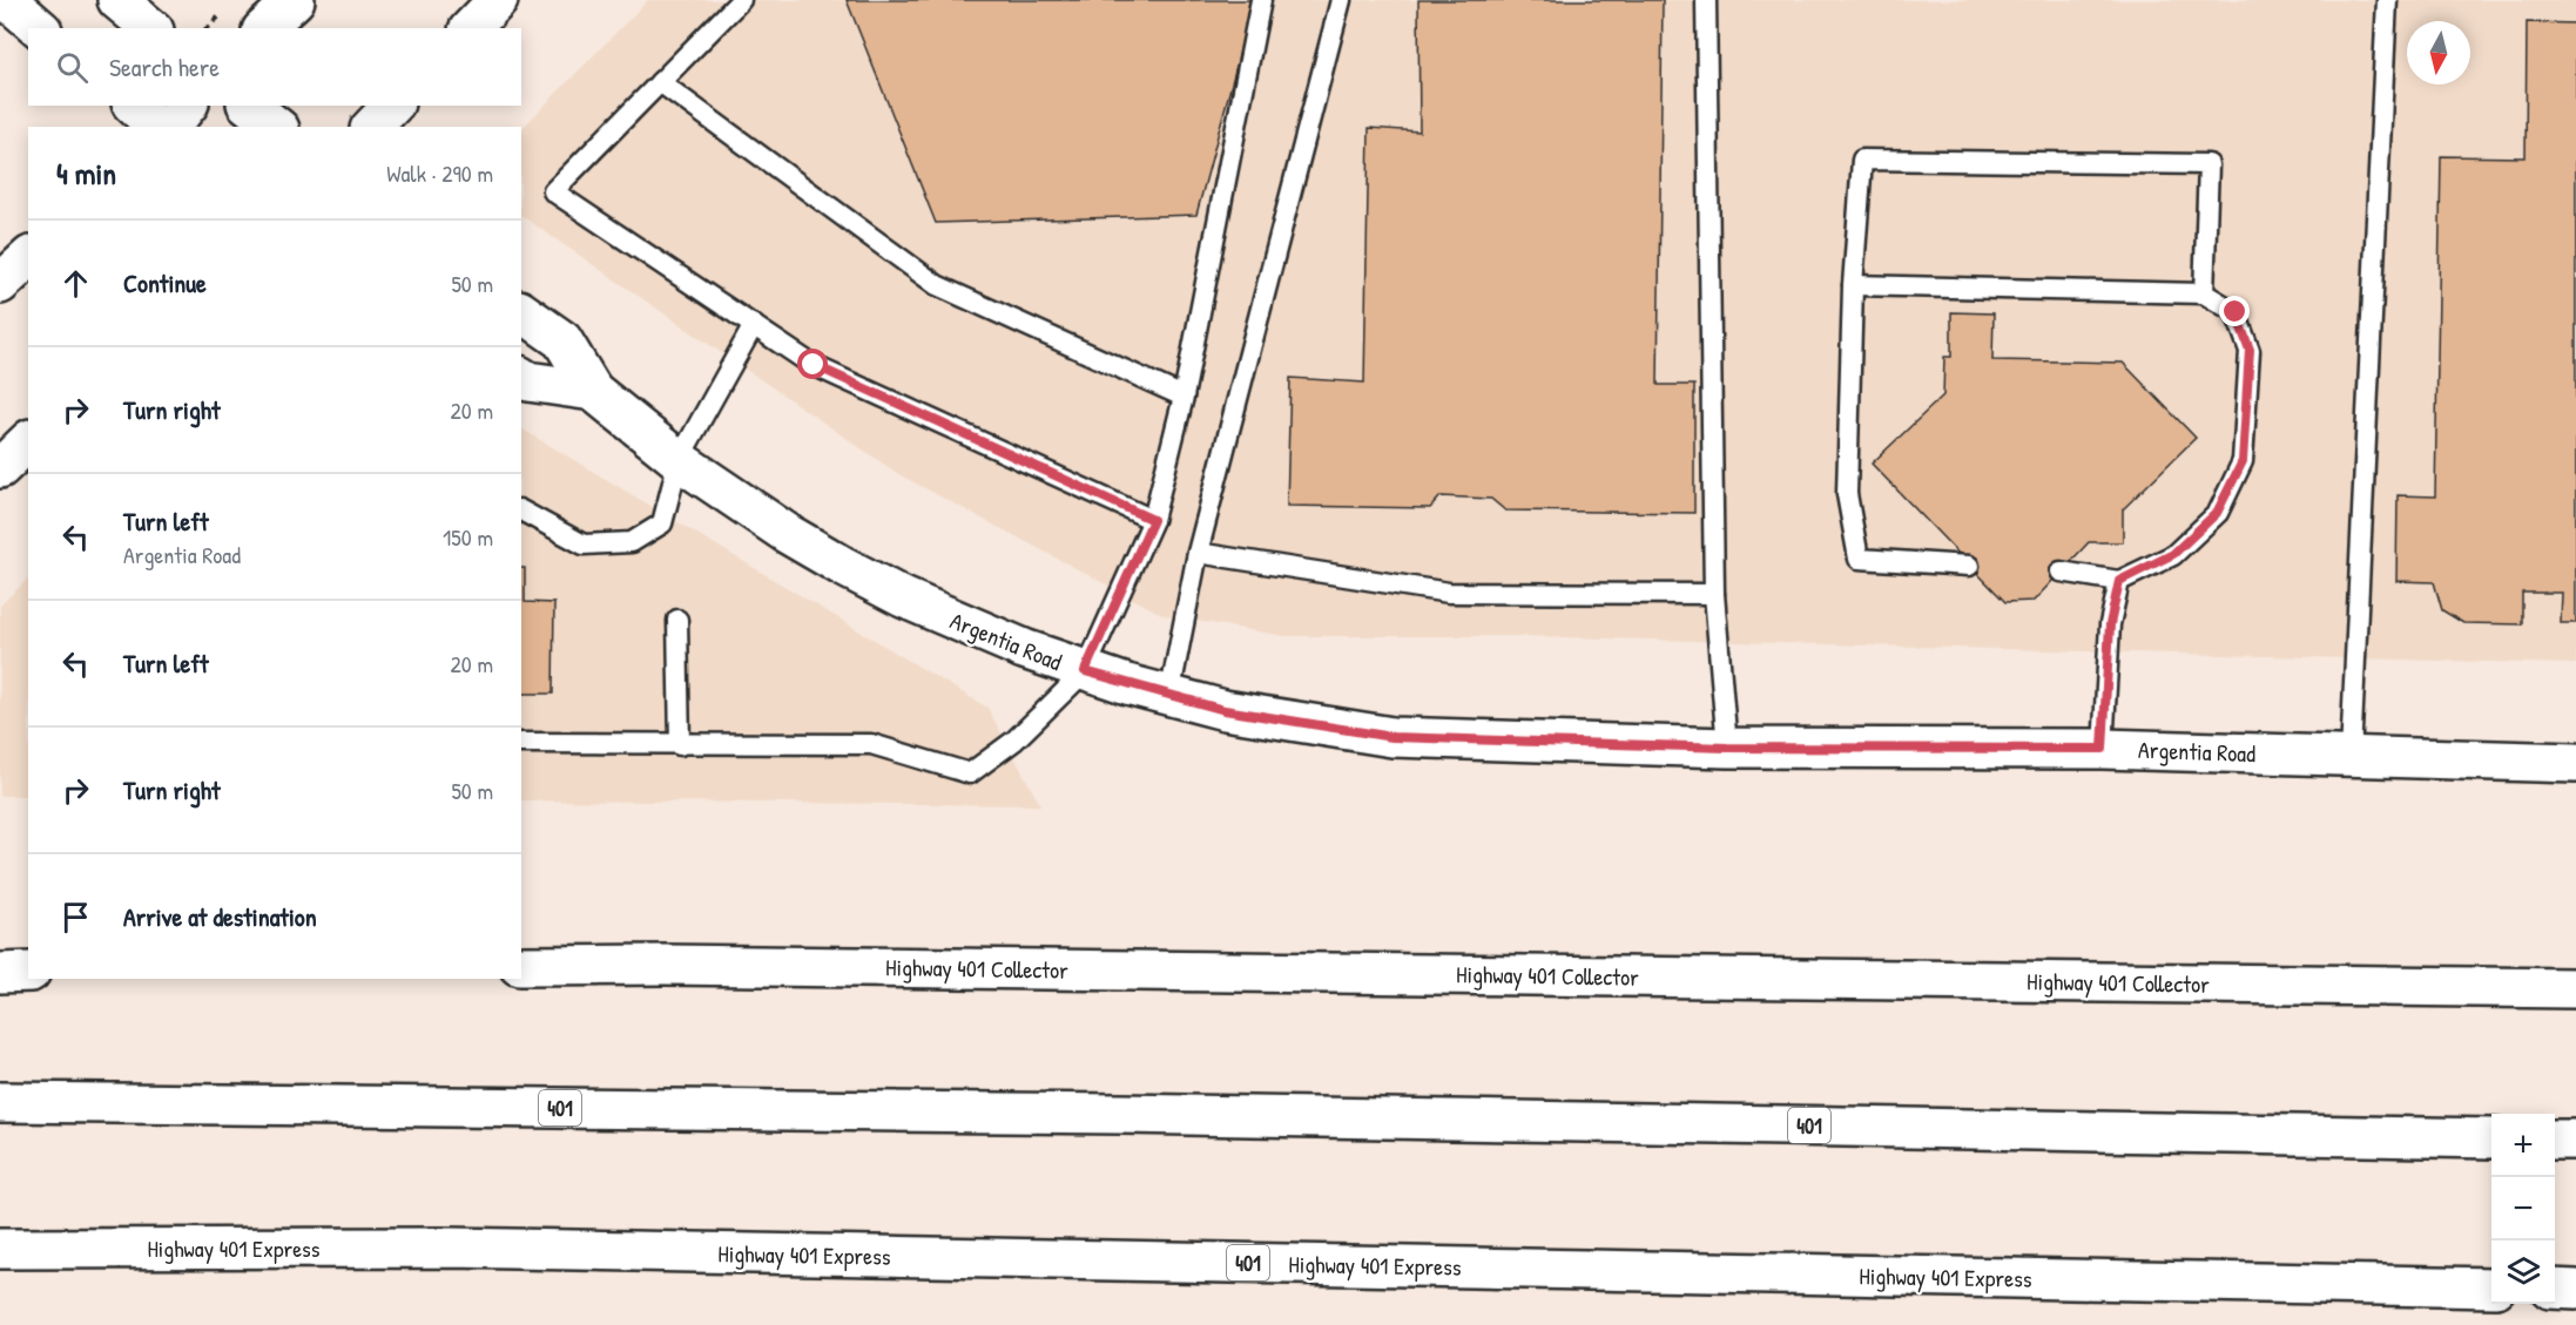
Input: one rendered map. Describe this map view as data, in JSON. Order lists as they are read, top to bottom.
{
  "streets": {
    "main road": [
      "Argentia Road",
      "Highway 401 Collector",
      "401",
      "Highway 401 Express"
    ]
  },
  "north": "bottom",
  "page": {
    "search": "Search here",
    "heading": ["4 min", "Walk · 290 m"],
    "list": [
      ["Continue", "50 m"],
      ["Turn right", "20 m"],
      ["Turn left", "Argentia Road", "150 m"],
      ["Turn left", "20 m"],
      ["Turn right", "50 m"],
      "Arrive at destination"
    ],
    "map_buttons": ["+", "−"]
  }
}
